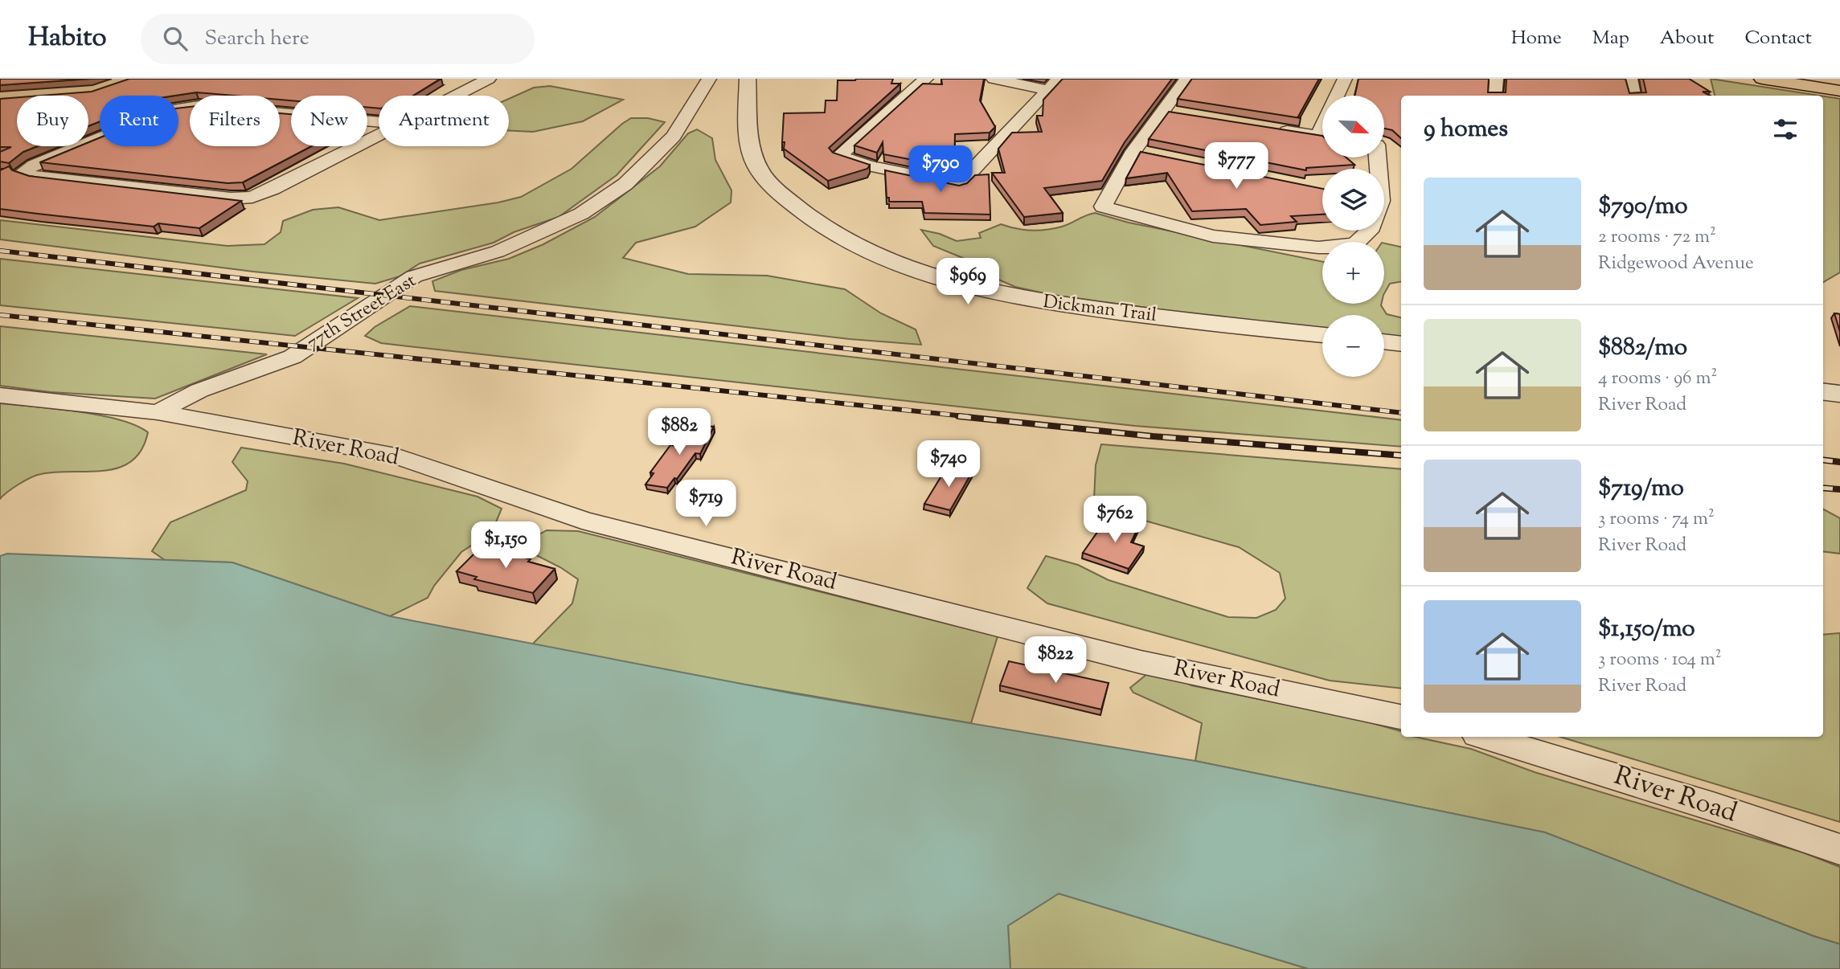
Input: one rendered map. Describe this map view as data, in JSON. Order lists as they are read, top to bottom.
{
  "streets": {
    "street": ["Dickman Trail", "77th Street East", "River Road"]
  },
  "crossings": [
    ["77th Street East", "River Road"]
  ],
  "north": "bottom right",
  "page": {
    "header": "Habito",
    "search": "Search here",
    "nav": [
      "Home",
      "Map",
      "About",
      "Contact"
    ],
    "map_buttons": ["+", "−"],
    "chip": [
      "Buy",
      "Rent",
      "Filters",
      "New",
      "Apartment"
    ],
    "heading": "9 homes",
    "price": [
      "$777",
      "$790",
      "$969",
      "$882",
      "$740",
      "$719",
      "$762",
      "$1,150",
      "$822"
    ],
    "list": [
      {
        "name": "$790/mo",
        "note": "2 rooms · 72 m² · Ridgewood Avenue"
      },
      {
        "name": "$882/mo",
        "note": "4 rooms · 96 m² · River Road"
      },
      {
        "name": "$719/mo",
        "note": "3 rooms · 74 m² · River Road"
      },
      {
        "name": "$1,150/mo",
        "note": "3 rooms · 104 m² · River Road"
      }
    ]
  }
}
